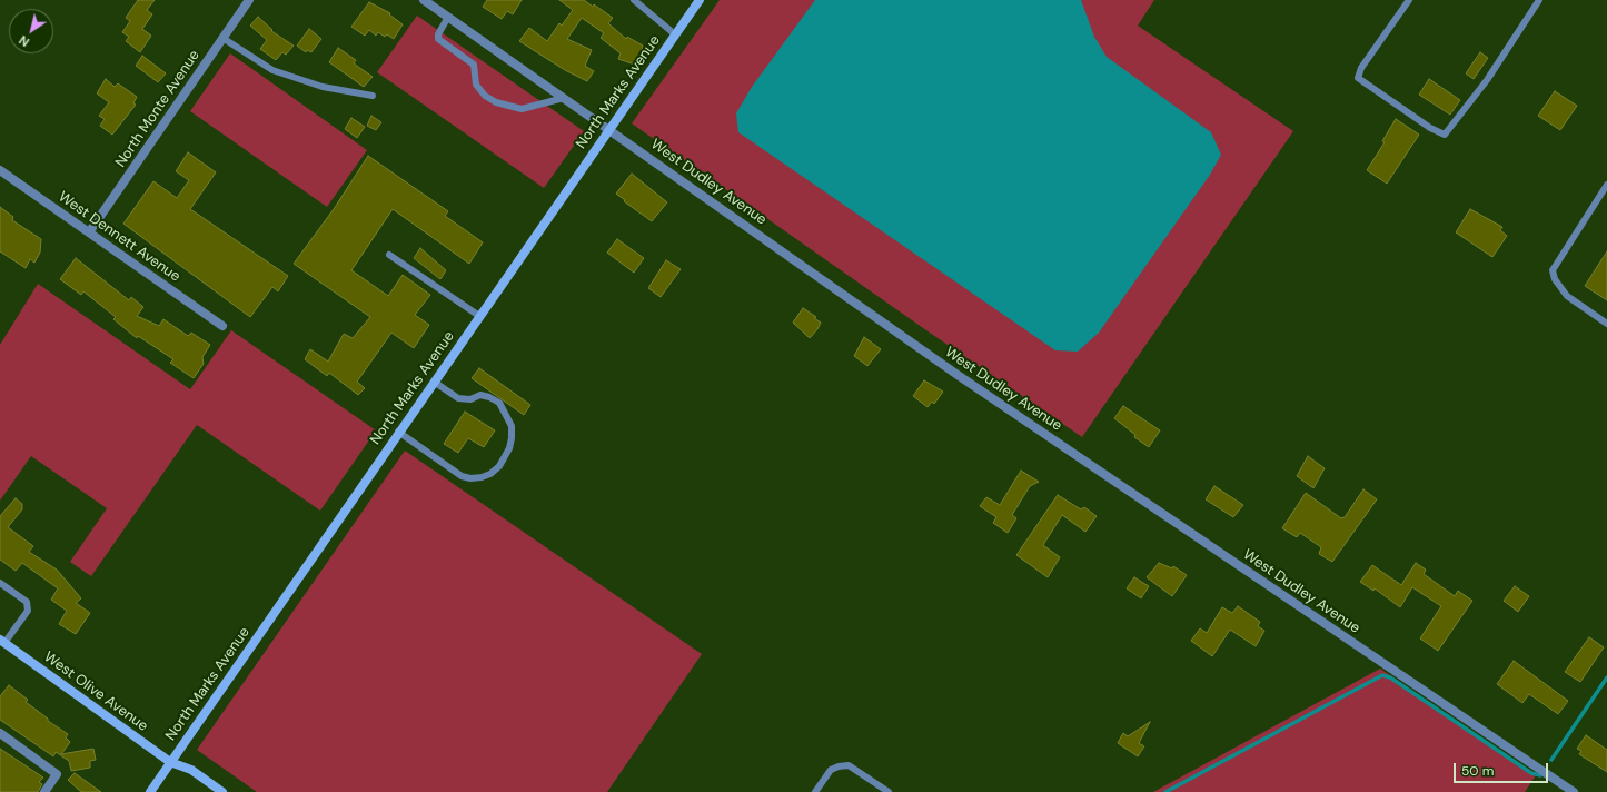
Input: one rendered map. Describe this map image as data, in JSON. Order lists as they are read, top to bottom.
{
  "streets": {
    "main road": ["North Marks Avenue", "West Olive Avenue"],
    "street": ["North Monte Avenue", "West Dudley Avenue", "West Dennett Avenue"]
  },
  "crossings": [
    ["North Marks Avenue", "West Dudley Avenue"],
    ["North Marks Avenue", "West Olive Avenue"],
    ["North Monte Avenue", "West Dennett Avenue"]
  ],
  "scale_bar": "50 m",
  "north": "bottom left"
}
